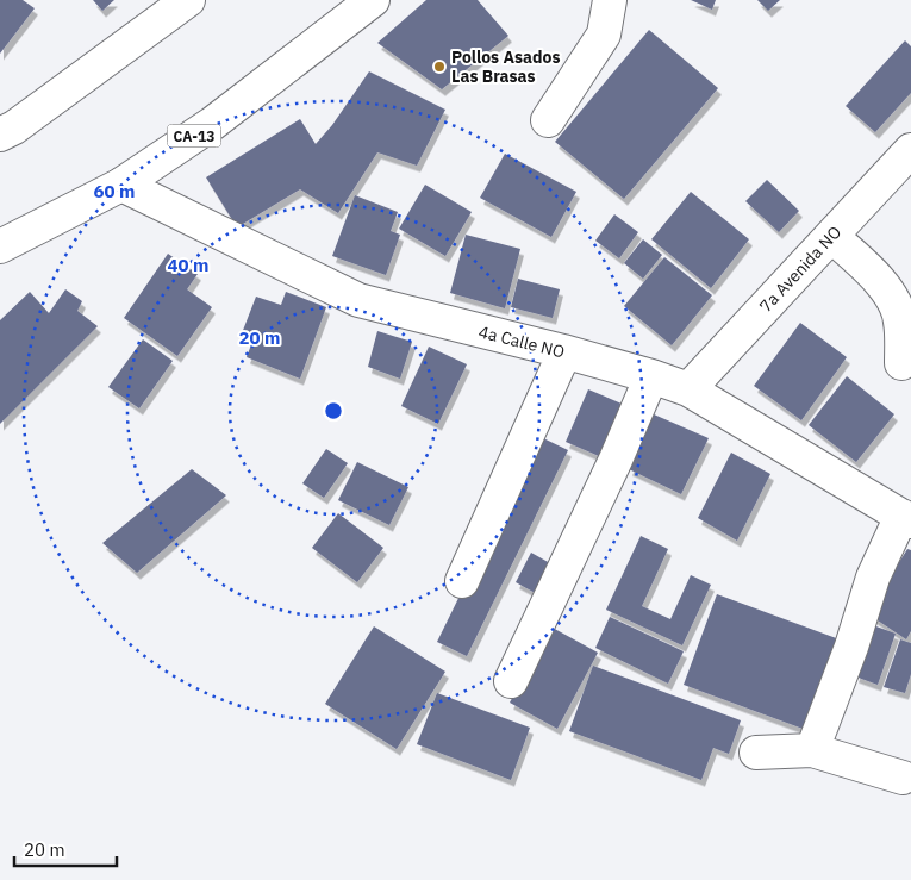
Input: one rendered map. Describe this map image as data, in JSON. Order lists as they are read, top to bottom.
{
  "streets": {
    "main road": ["CA-13", "7a Avenida NO", "4a Calle NO"]
  },
  "crossings": [
    ["CA-13", "4a Calle NO"],
    ["7a Avenida NO", "4a Calle NO"]
  ],
  "places": ["Pollos Asados Las Brasas"],
  "scale_bar": "20 m",
  "rings": ["60 m", "40 m", "20 m"]
}
